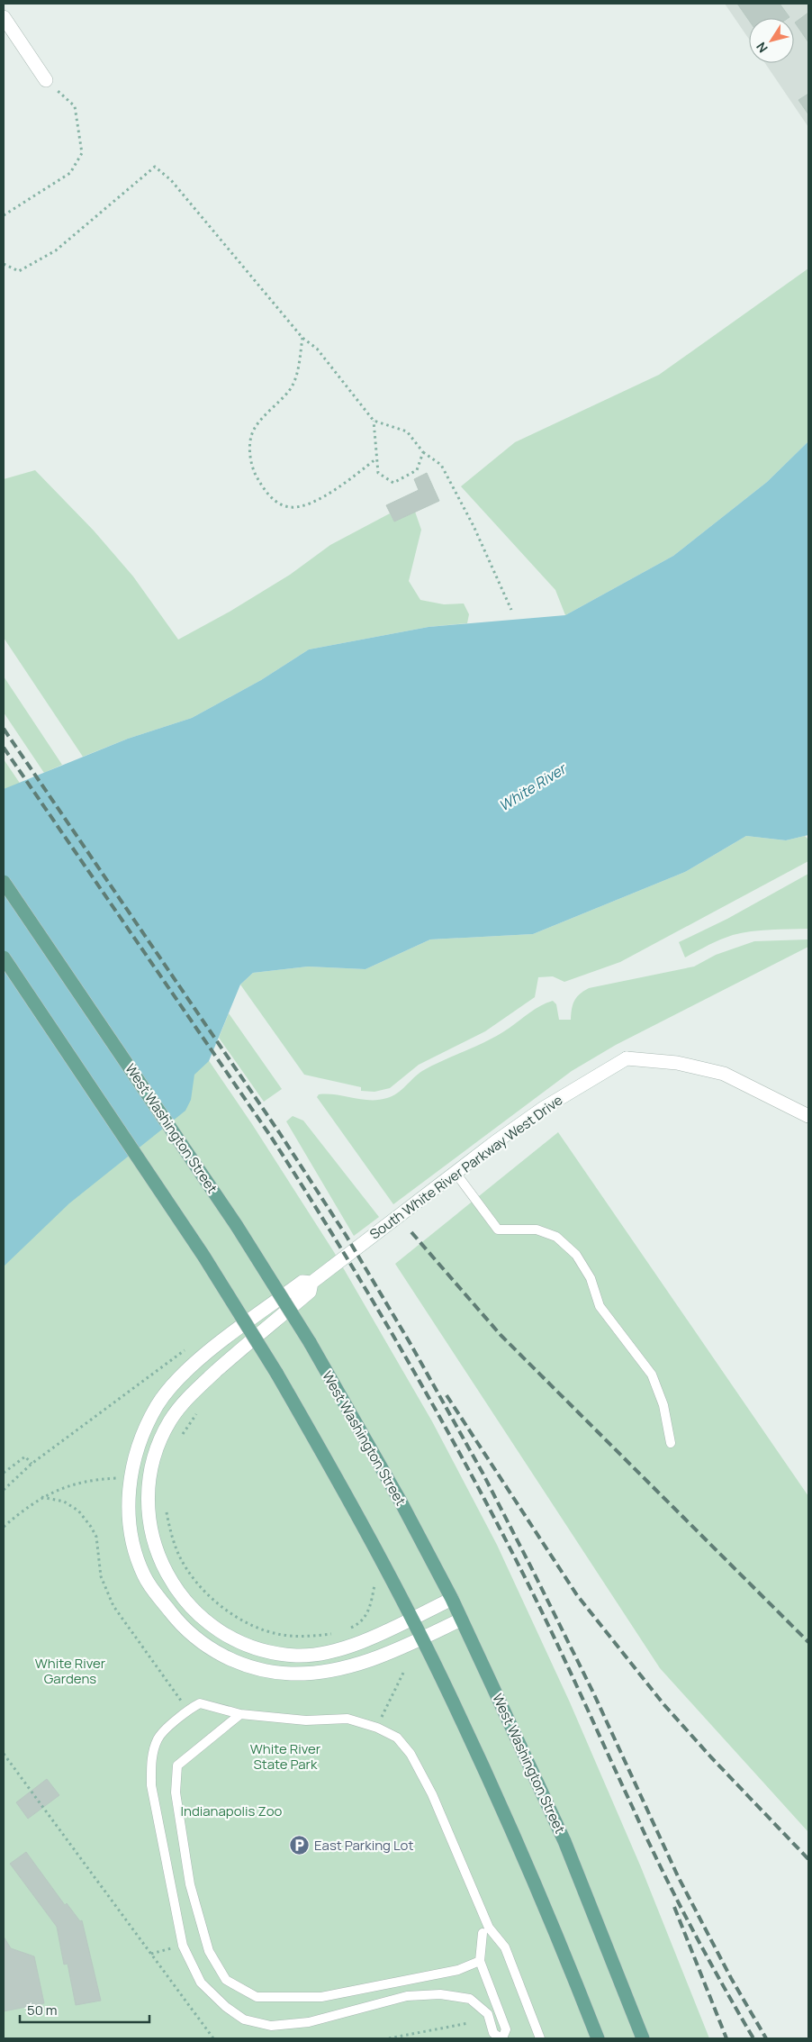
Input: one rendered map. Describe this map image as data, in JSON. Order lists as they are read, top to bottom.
{
  "streets": {
    "main road": ["West Washington Street"],
    "street": ["South White River Parkway West Drive"]
  },
  "crossings": [
    ["West Washington Street", "South White River Parkway West Drive"]
  ],
  "water": ["White River"],
  "parks": ["White River Gardens", "White River State Park", "Indianapolis Zoo"],
  "places": {
    "parking": ["East Parking Lot"]
  },
  "scale_bar": "50 m",
  "north": "bottom left"
}
